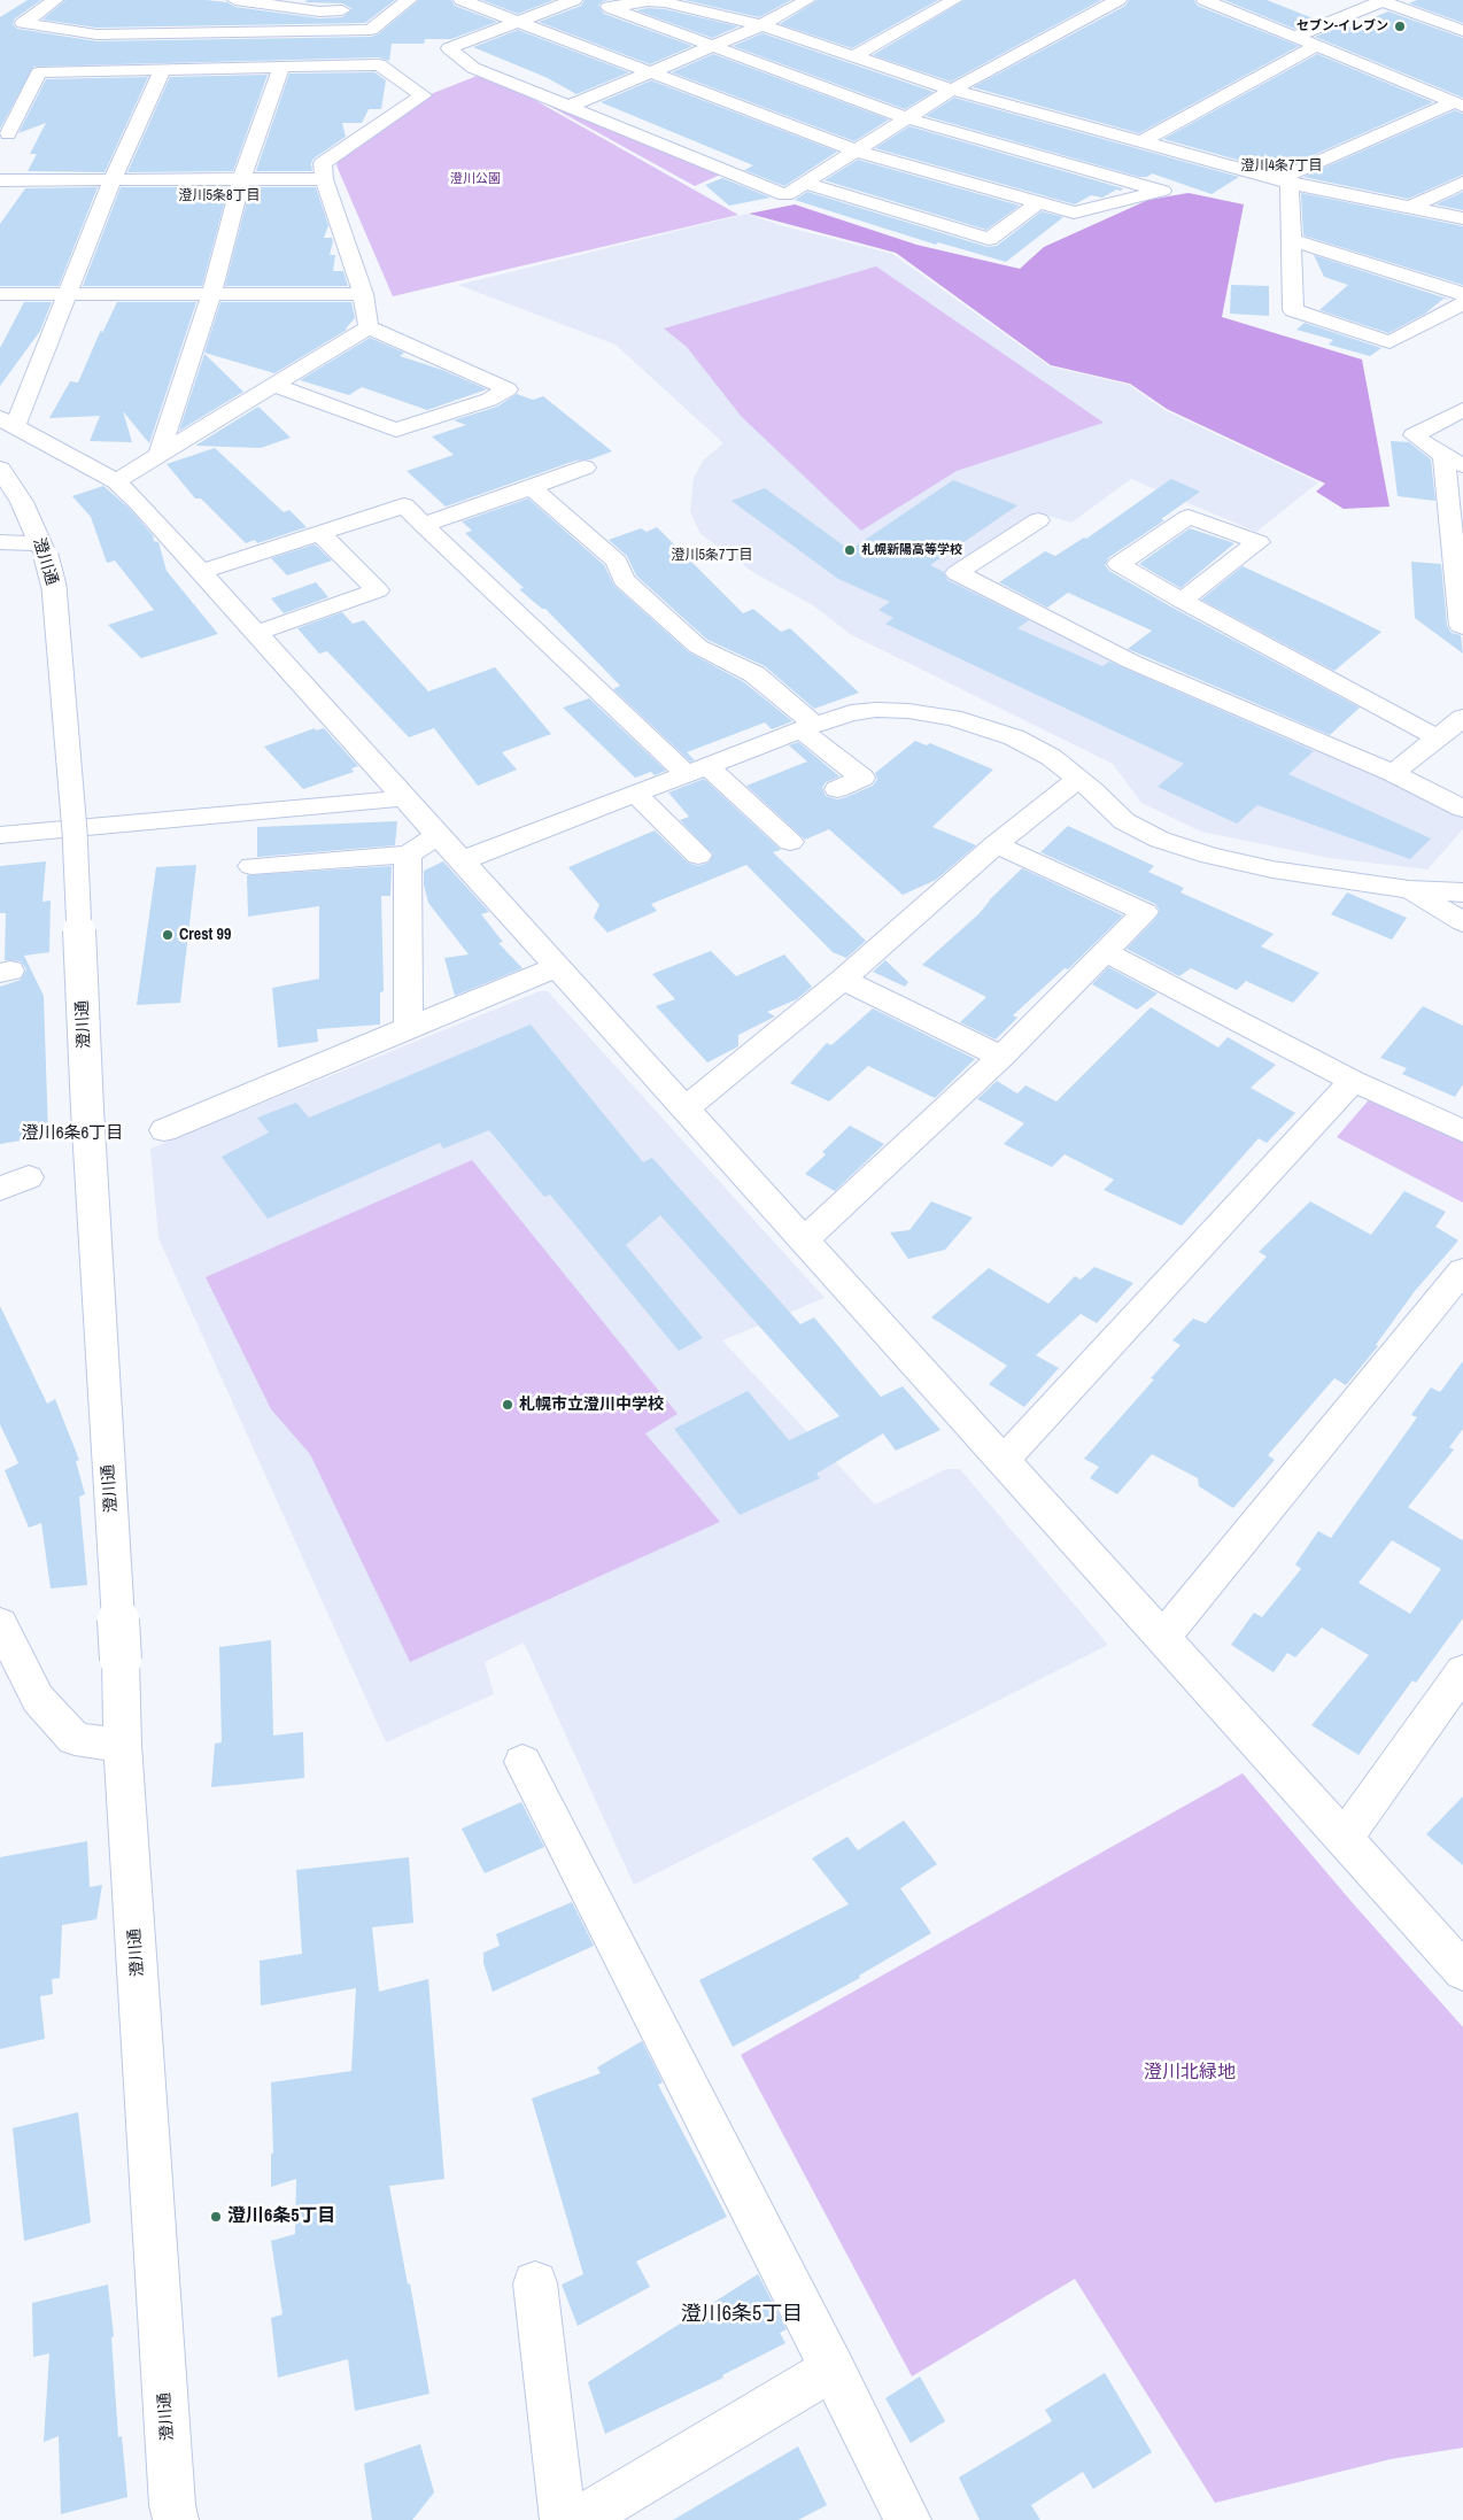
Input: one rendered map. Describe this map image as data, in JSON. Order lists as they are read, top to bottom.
{
  "streets": {
    "street": ["澄川通"]
  },
  "districts": [
    "澄川4条7丁目",
    "澄川5条8丁目",
    "澄川5条7丁目",
    "澄川6条6丁目",
    "澄川6条5丁目"
  ],
  "parks": ["澄川公園", "澄川北緑地"],
  "places": [
    "セブン-イレブン",
    "札幌新陽高等学校",
    "Crest 99",
    "札幌市立澄川中学校",
    "澄川6条5丁目"
  ]
}
